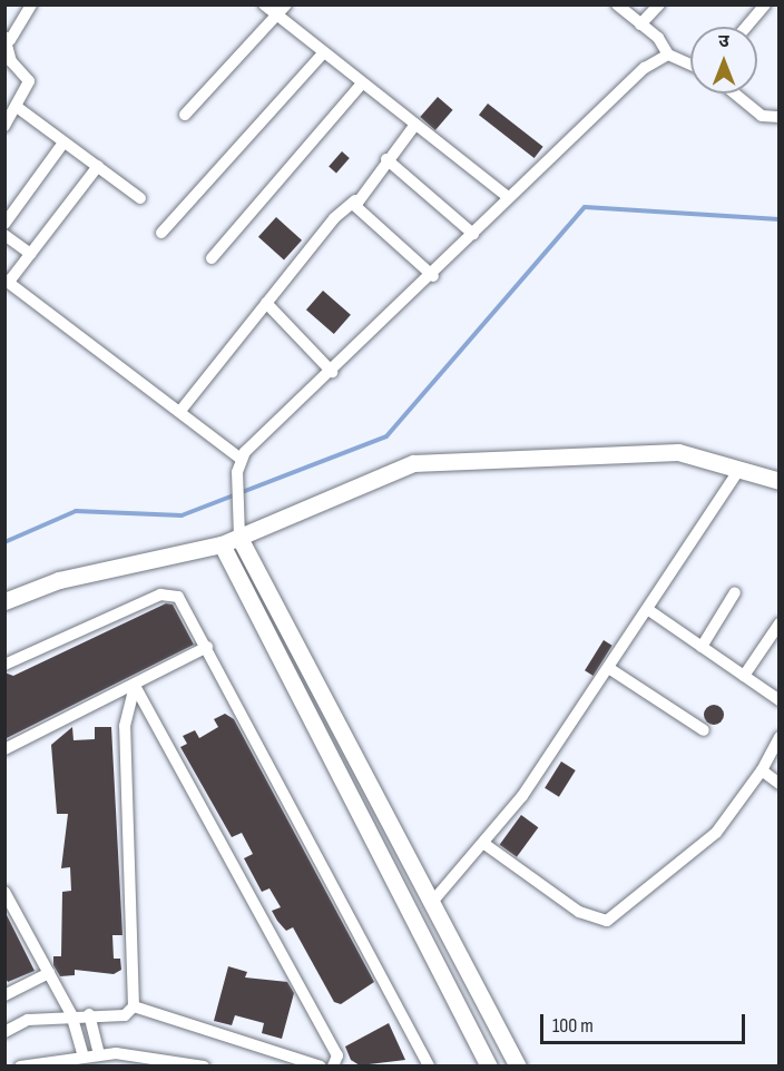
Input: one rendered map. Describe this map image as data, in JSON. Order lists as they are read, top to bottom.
{
  "scale_bar": "100 m",
  "north": "top"
}
